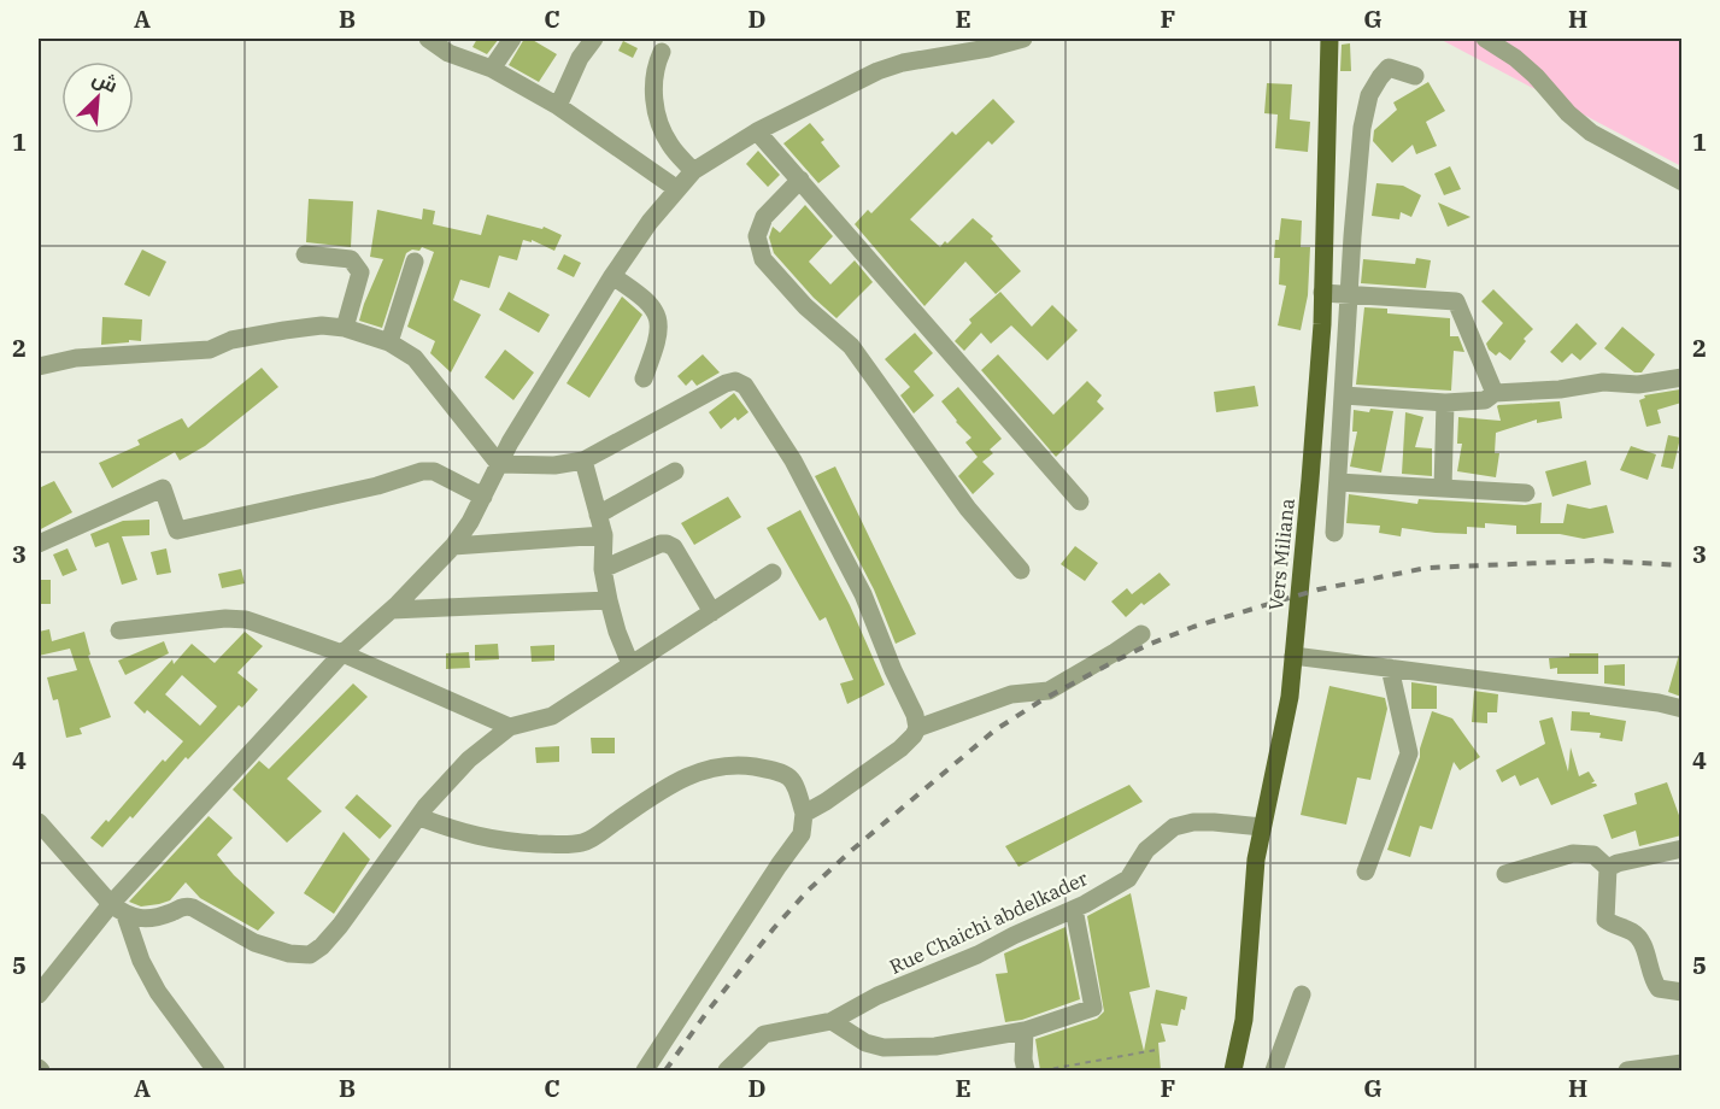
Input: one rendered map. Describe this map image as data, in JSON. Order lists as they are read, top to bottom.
{
  "streets": {
    "main road": ["Vers Miliana"],
    "street": ["Rue Chaichi abdelkader"]
  },
  "crossings": [
    ["Vers Miliana", "Rue Chaichi abdelkader"]
  ],
  "north": "top right",
  "grid": {
    "columns": [
      "A",
      "B",
      "C",
      "D",
      "E",
      "F",
      "G",
      "H"
    ],
    "rows": [
      "1",
      "2",
      "3",
      "4",
      "5"
    ]
  }
}
